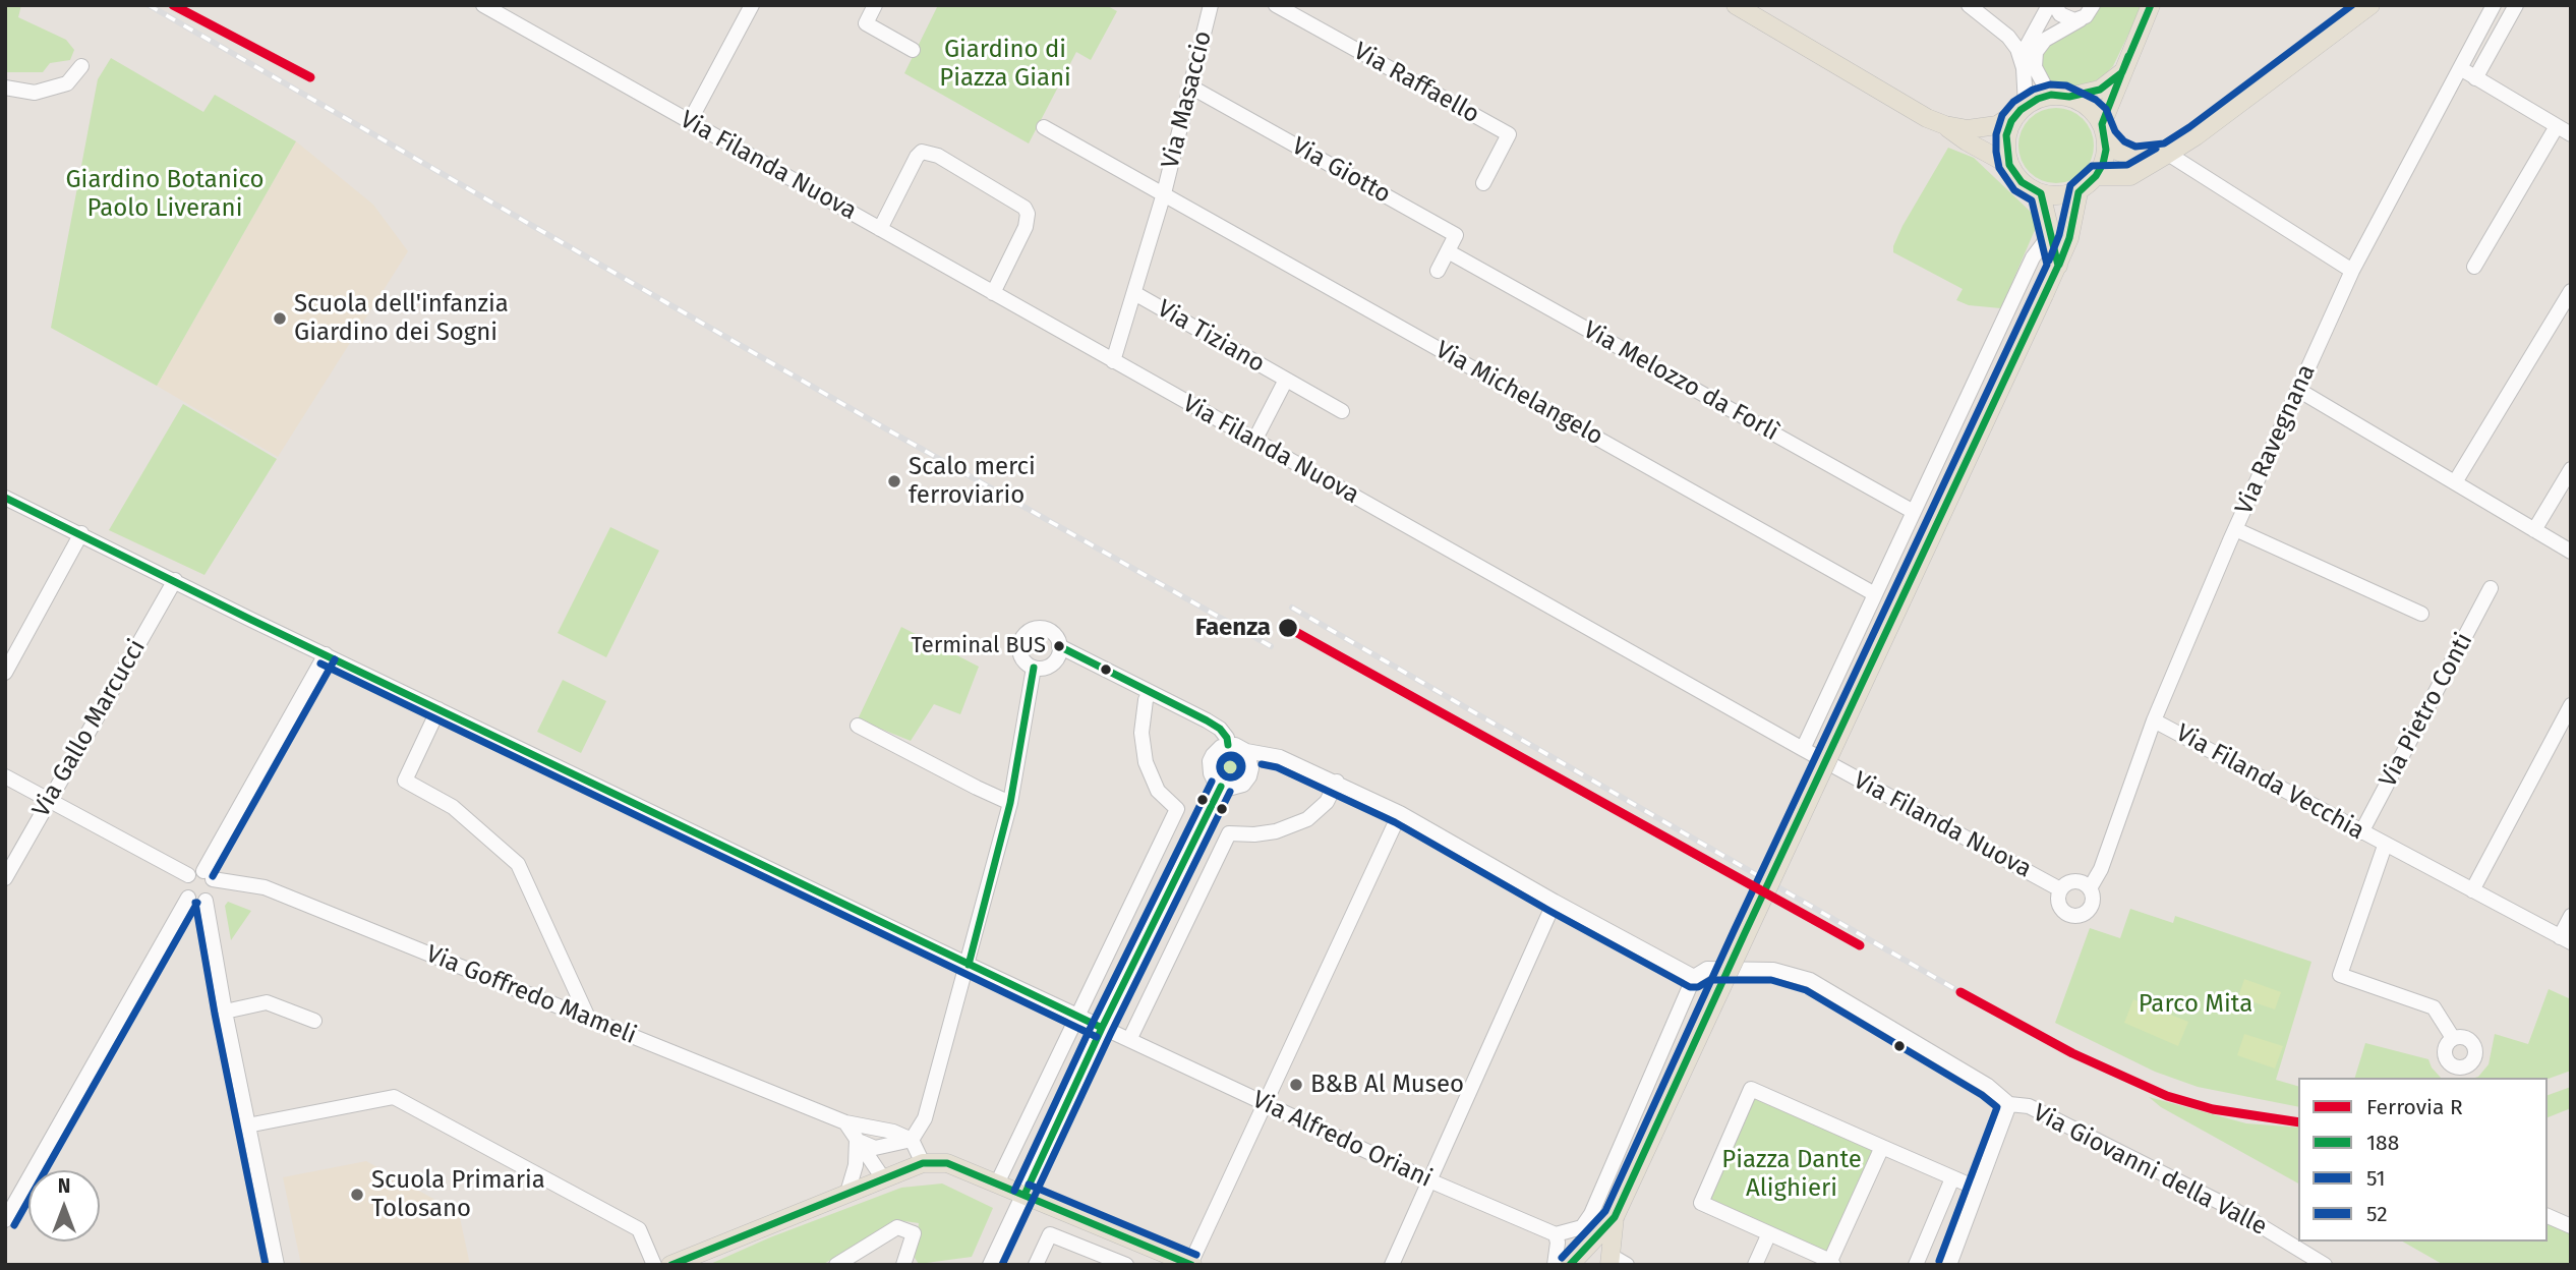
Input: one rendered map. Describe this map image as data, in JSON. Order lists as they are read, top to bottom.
{
  "streets": {
    "street": [
      "Via Raffaello",
      "Via Masaccio",
      "Via Filanda Nuova",
      "Via Giotto",
      "Via Tiziano",
      "Via Melozzo da Forlì",
      "Via Michelangelo",
      "Via Ravegnana",
      "Via Pietro Conti",
      "Via Gallo Marcucci",
      "Via Filanda Vecchia",
      "Via Goffredo Mameli",
      "Via Alfredo Oriani",
      "Via Giovanni della Valle"
    ]
  },
  "crossings": [
    ["Via Masaccio", "Via Filanda Nuova"],
    ["Via Masaccio", "Via Giotto"],
    ["Via Masaccio", "Via Tiziano"],
    ["Via Masaccio", "Via Michelangelo"],
    ["Via Filanda Nuova", "Via Tiziano"],
    ["Via Filanda Nuova", "Via Ravegnana"],
    ["Via Giotto", "Via Melozzo da Forlì"],
    ["Via Ravegnana", "Via Filanda Vecchia"],
    ["Via Pietro Conti", "Via Filanda Vecchia"],
    ["Via Gallo Marcucci", "Via Goffredo Mameli"],
    ["Via Gallo Marcucci", "Via Alfredo Oriani"]
  ],
  "parks": [
    "Giardino di Piazza Giani",
    "Giardino Botanico Paolo Liverani",
    "Parco Mita",
    "Piazza Dante Alighieri"
  ],
  "places": [
    "Scuola dell'infanzia Giardino dei Sogni",
    "Scalo merci ferroviario",
    "Faenza",
    "Terminal BUS",
    "B&B Al Museo",
    "Scuola Primaria Tolosano"
  ],
  "lines": [
    "rail line R",
    "transit line 188",
    "transit line 52",
    "transit line 51"
  ],
  "legend": [
    "Ferrovia R",
    "188",
    "51",
    "52"
  ],
  "north": "top"
}
